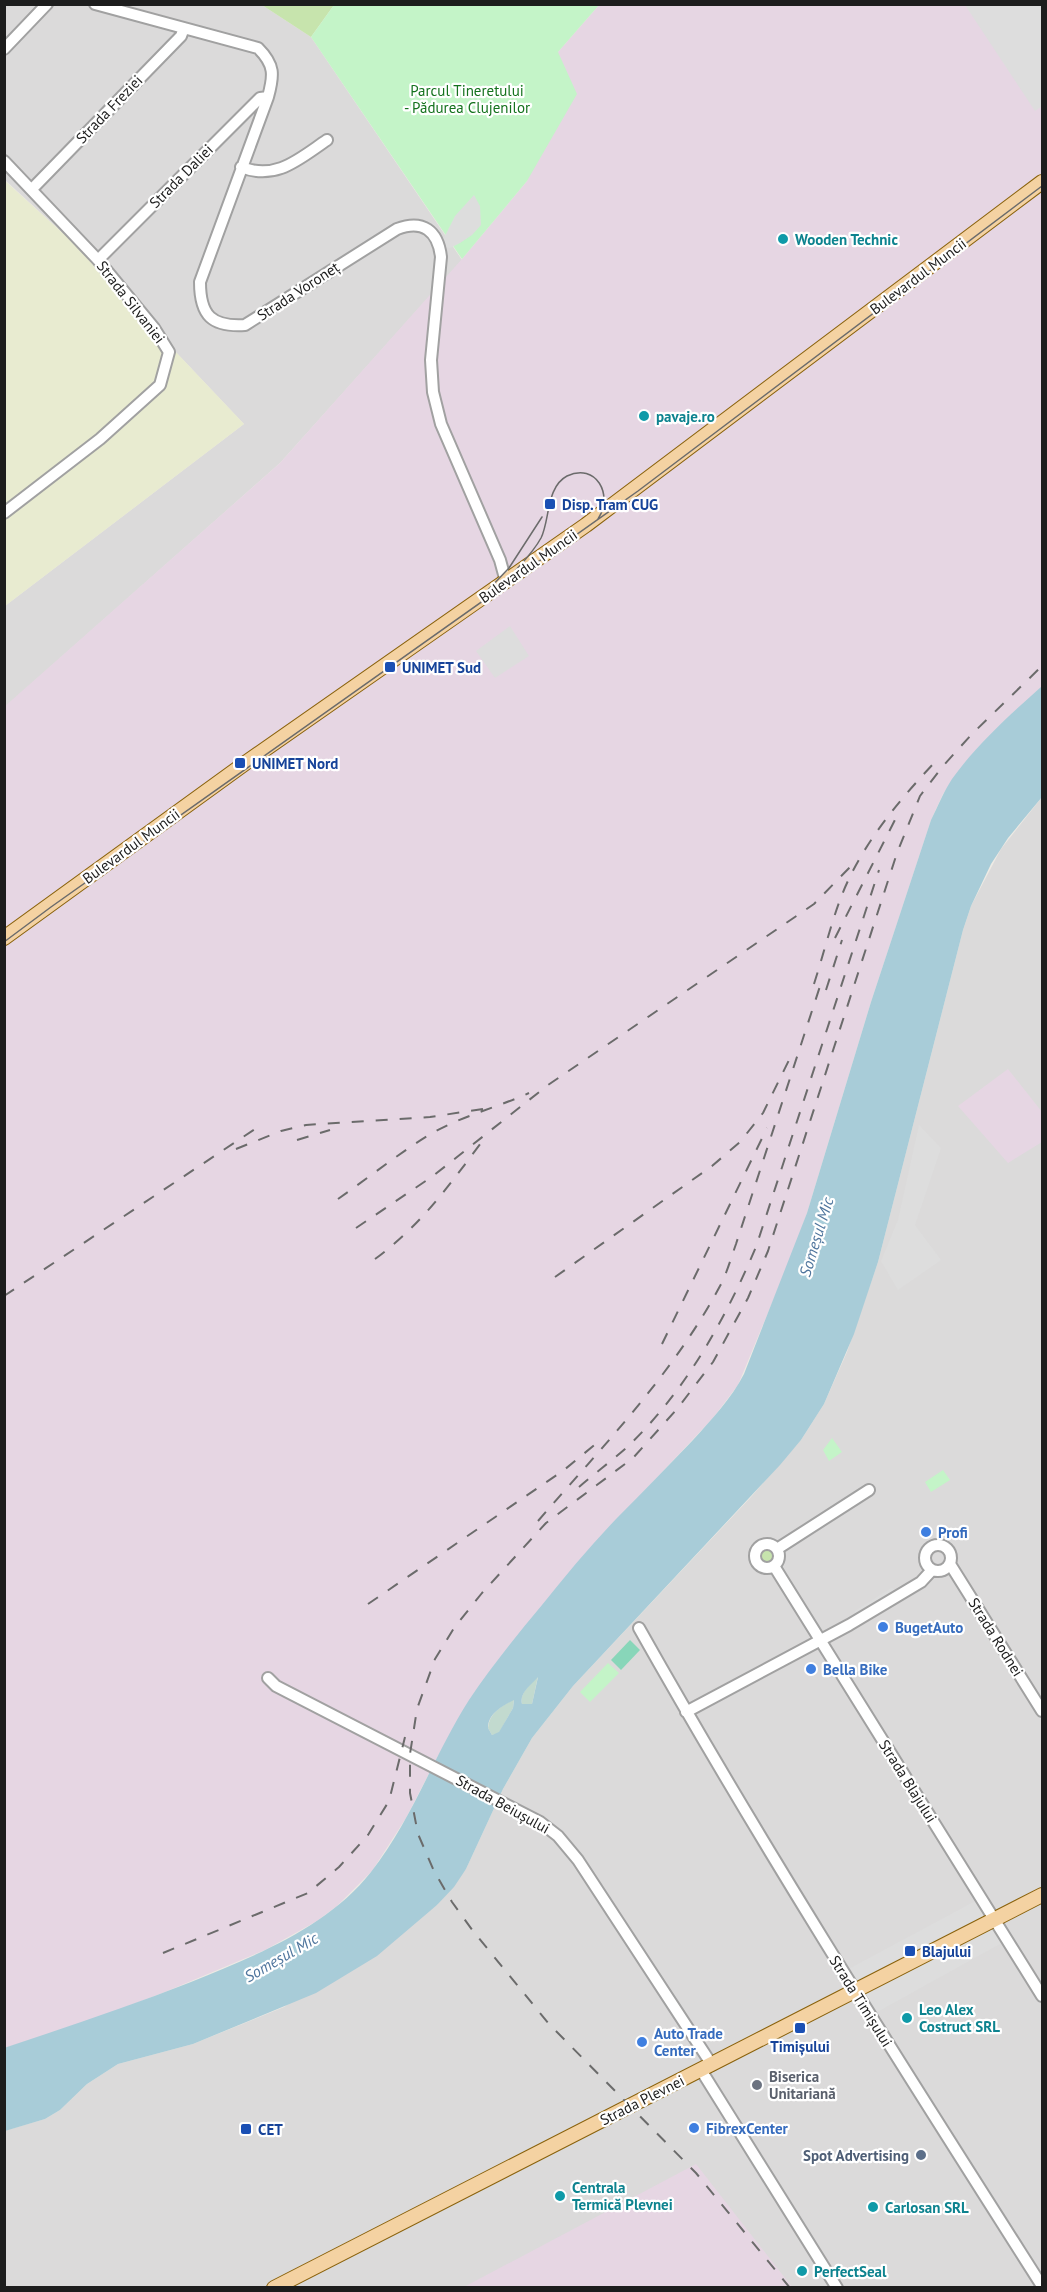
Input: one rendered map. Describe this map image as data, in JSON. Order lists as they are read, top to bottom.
{
  "streets": {
    "main road": ["Bulevardul Muncii", "Strada Plevnei"],
    "street": [
      "Strada Freziei",
      "Strada Daliei",
      "Strada Voroneț",
      "Strada Silvaniei",
      "Strada Rodnei",
      "Strada Blajului",
      "Strada Beiușului",
      "Strada Timișului"
    ]
  },
  "crossings": [
    ["Strada Freziei", "Strada Voroneț"],
    ["Strada Freziei", "Strada Silvaniei"],
    ["Strada Daliei", "Strada Voroneț"],
    ["Strada Daliei", "Strada Silvaniei"],
    ["Bulevardul Muncii", "Strada Voroneț"],
    ["Strada Blajului", "Strada Plevnei"],
    ["Strada Beiușului", "Strada Plevnei"],
    ["Strada Timișului", "Strada Plevnei"]
  ],
  "water": ["Someșul Mic"],
  "parks": ["Parcul Tineretului - Pădurea Clujenilor"],
  "places": {
    "other": [
      "Wooden Technic",
      "pavaje.ro",
      "Profi",
      "BugetAuto",
      "Bella Bike",
      "Leo Alex Costruct SRL",
      "Auto Trade Center",
      "Biserica Unitariană",
      "FibrexCenter",
      "Spot Advertising",
      "Centrala Termică Plevnei",
      "Carlosan SRL",
      "PerfectSeal"
    ],
    "transit": [
      "Disp. Tram CUG",
      "UNIMET Sud",
      "UNIMET Nord",
      "Blajului",
      "Timișului",
      "CET"
    ]
  }
}
